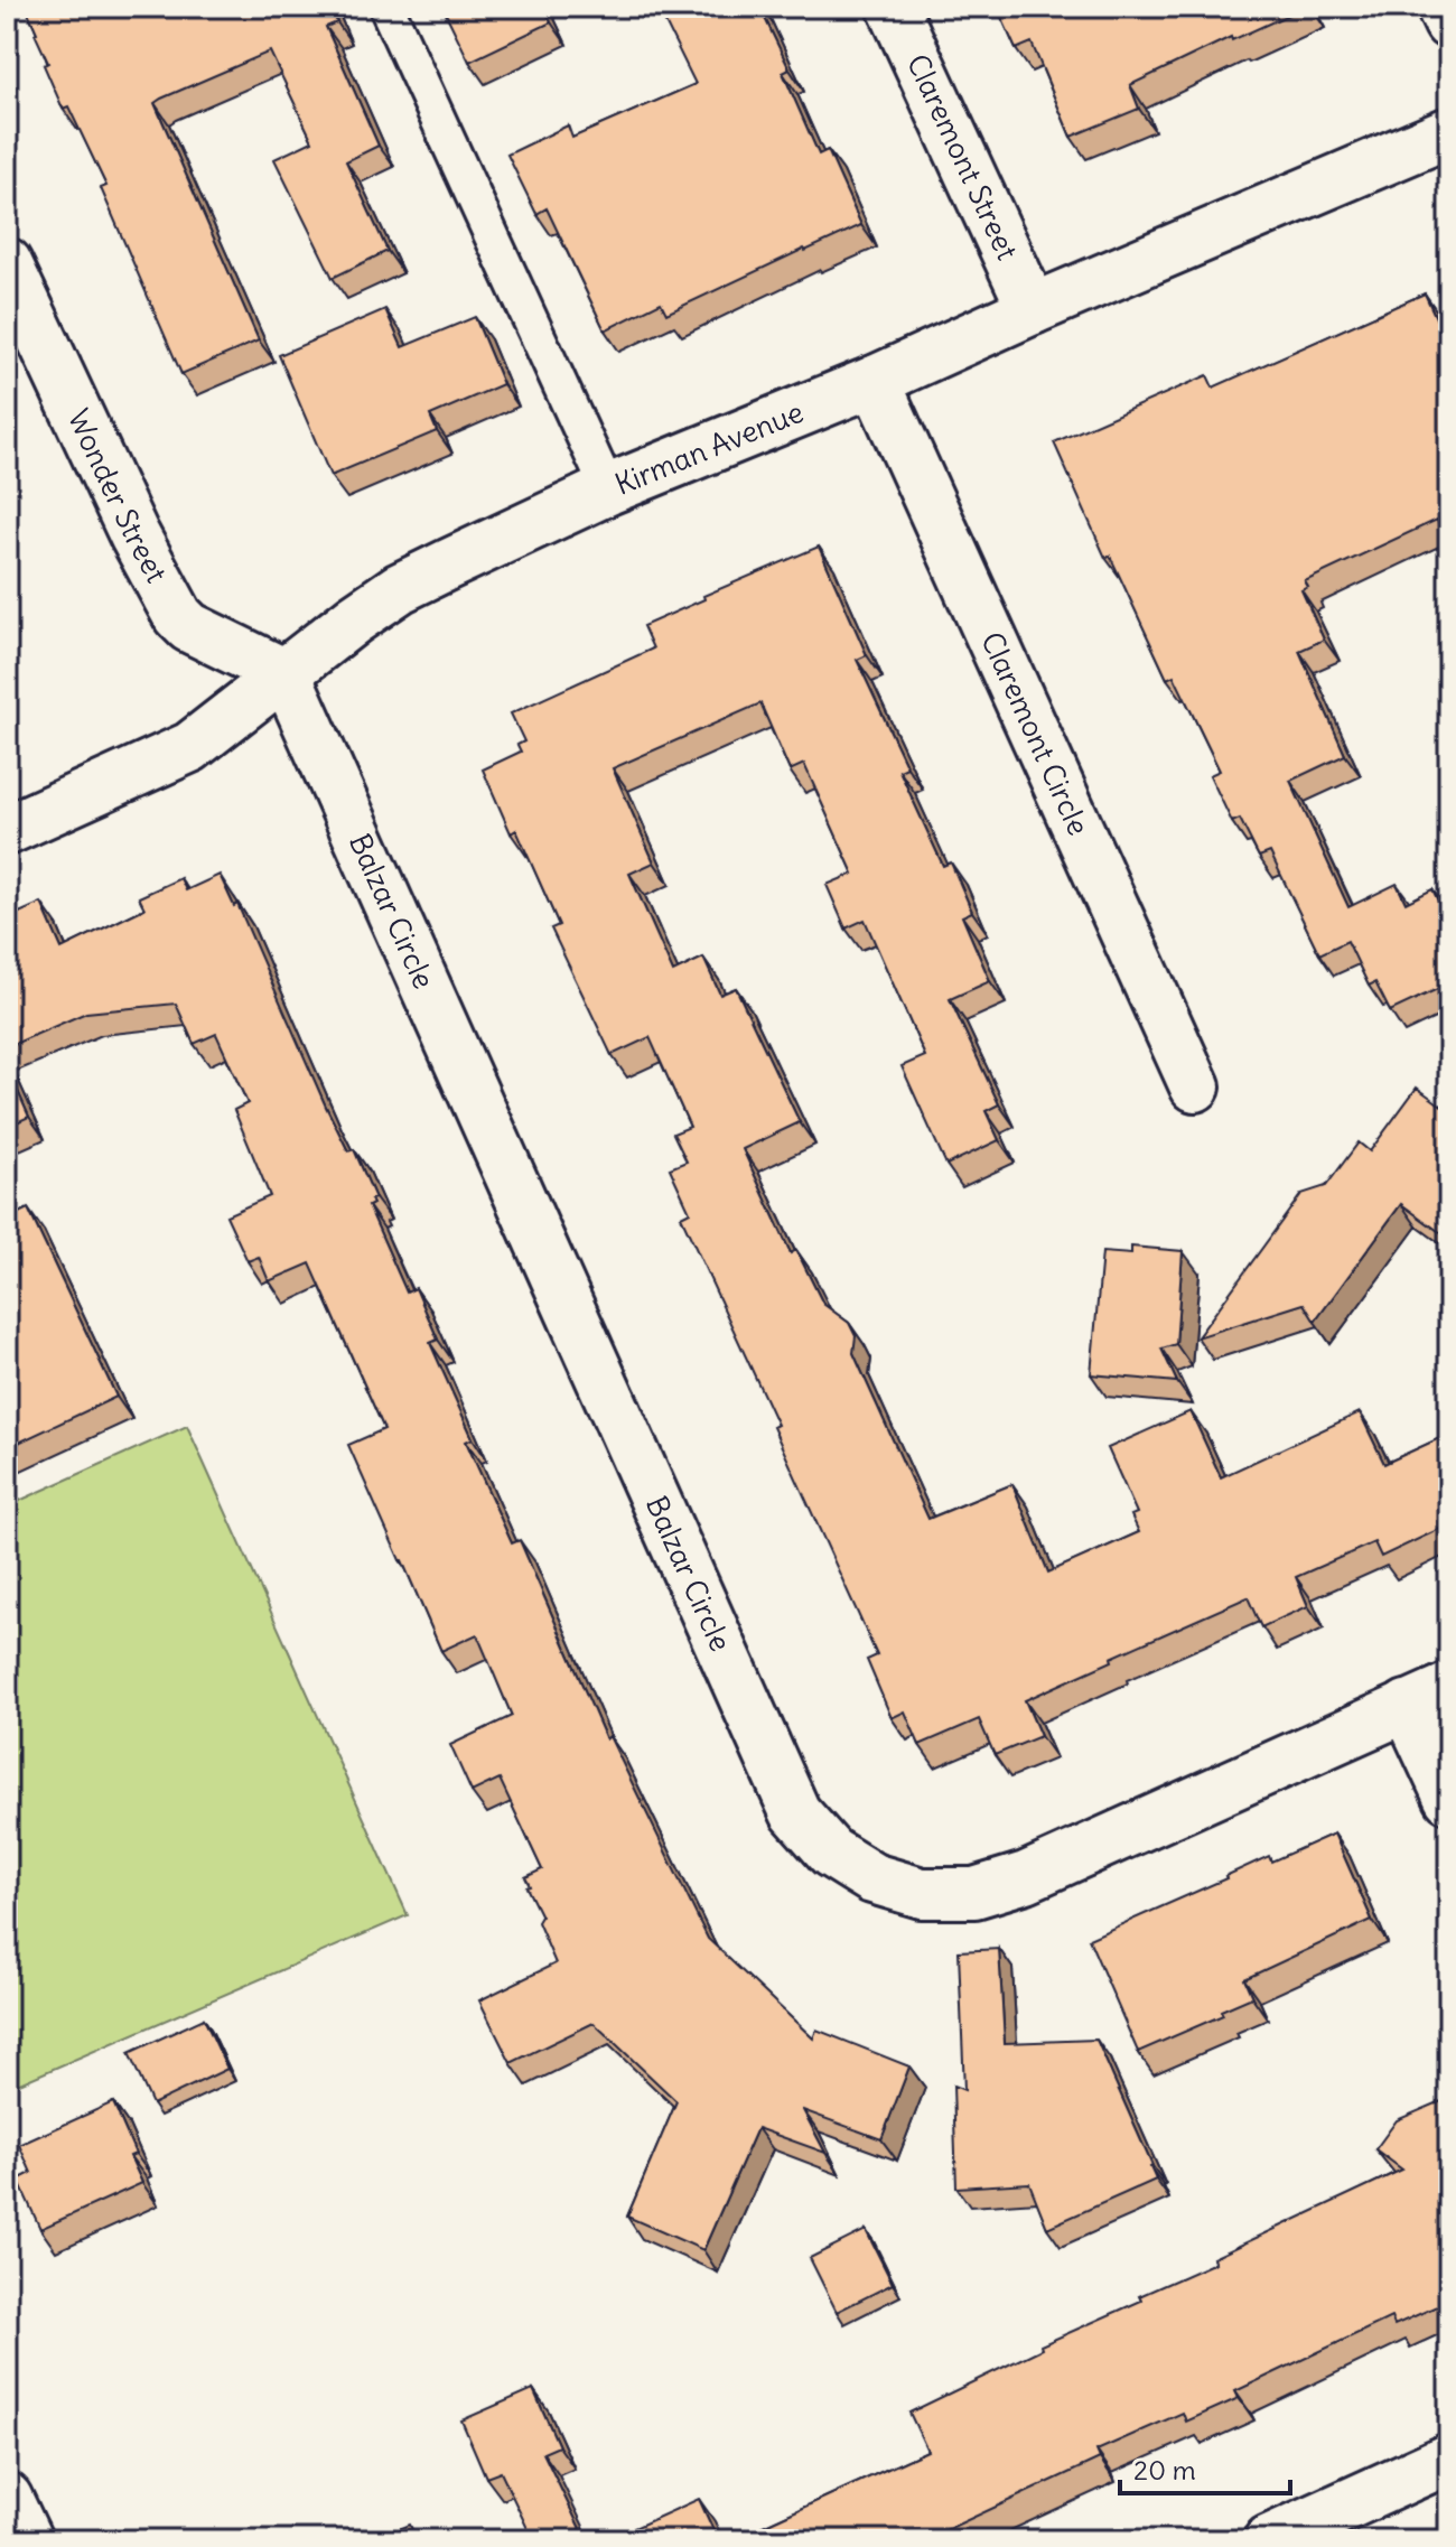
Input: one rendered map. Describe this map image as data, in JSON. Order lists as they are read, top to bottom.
{
  "streets": {
    "street": [
      "Claremont Street",
      "Kirman Avenue",
      "Wonder Street",
      "Claremont Circle",
      "Balzar Circle"
    ]
  },
  "crossings": [
    ["Claremont Street", "Kirman Avenue"],
    ["Kirman Avenue", "Wonder Street"],
    ["Kirman Avenue", "Claremont Circle"],
    ["Kirman Avenue", "Balzar Circle"],
    ["Wonder Street", "Balzar Circle"]
  ],
  "scale_bar": "20 m"
}
